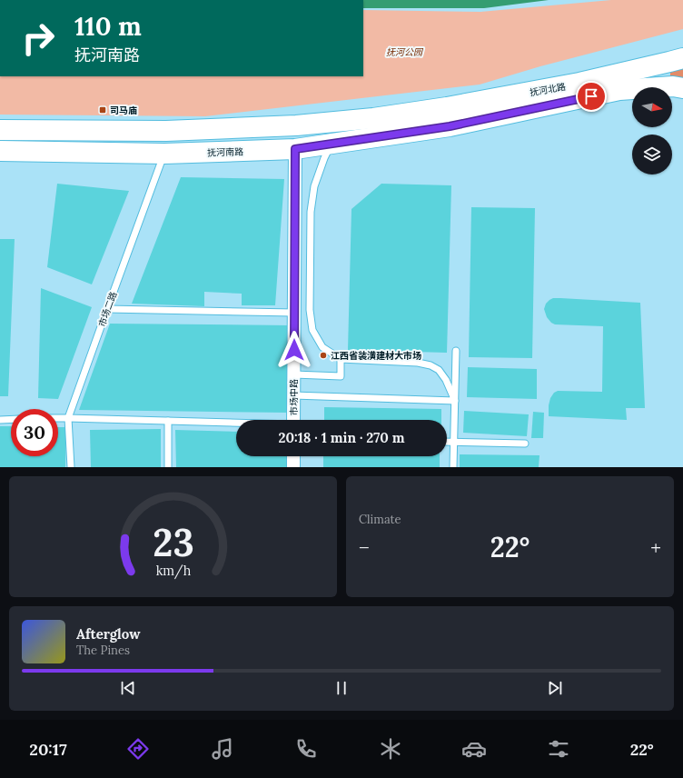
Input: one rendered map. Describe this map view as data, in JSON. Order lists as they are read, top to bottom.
{
  "streets": {
    "highway": ["抚河北路", "抚河南路"],
    "street": ["市场中路"],
    "lane": ["市场二路"]
  },
  "crossings": [
    ["抚河北路", "抚河南路"],
    ["抚河南路", "市场二路"],
    ["抚河南路", "市场中路"]
  ],
  "parks": ["抚河公园"],
  "places": {
    "transit": ["司马庙"],
    "other": ["江西省装潢建材大市场"]
  },
  "north": "right",
  "page": {
    "turn": ["110 m", "抚河南路"],
    "limit": "30",
    "trip": "20:18 · 1 min · 270 m",
    "tile": "Climate",
    "heat": ["−", "22°", "+"],
    "song": ["Afterglow", "The Pines"],
    "tabs": ["20:17", "22°"],
    "gauge": ["23", "km/h"]
  }
}
